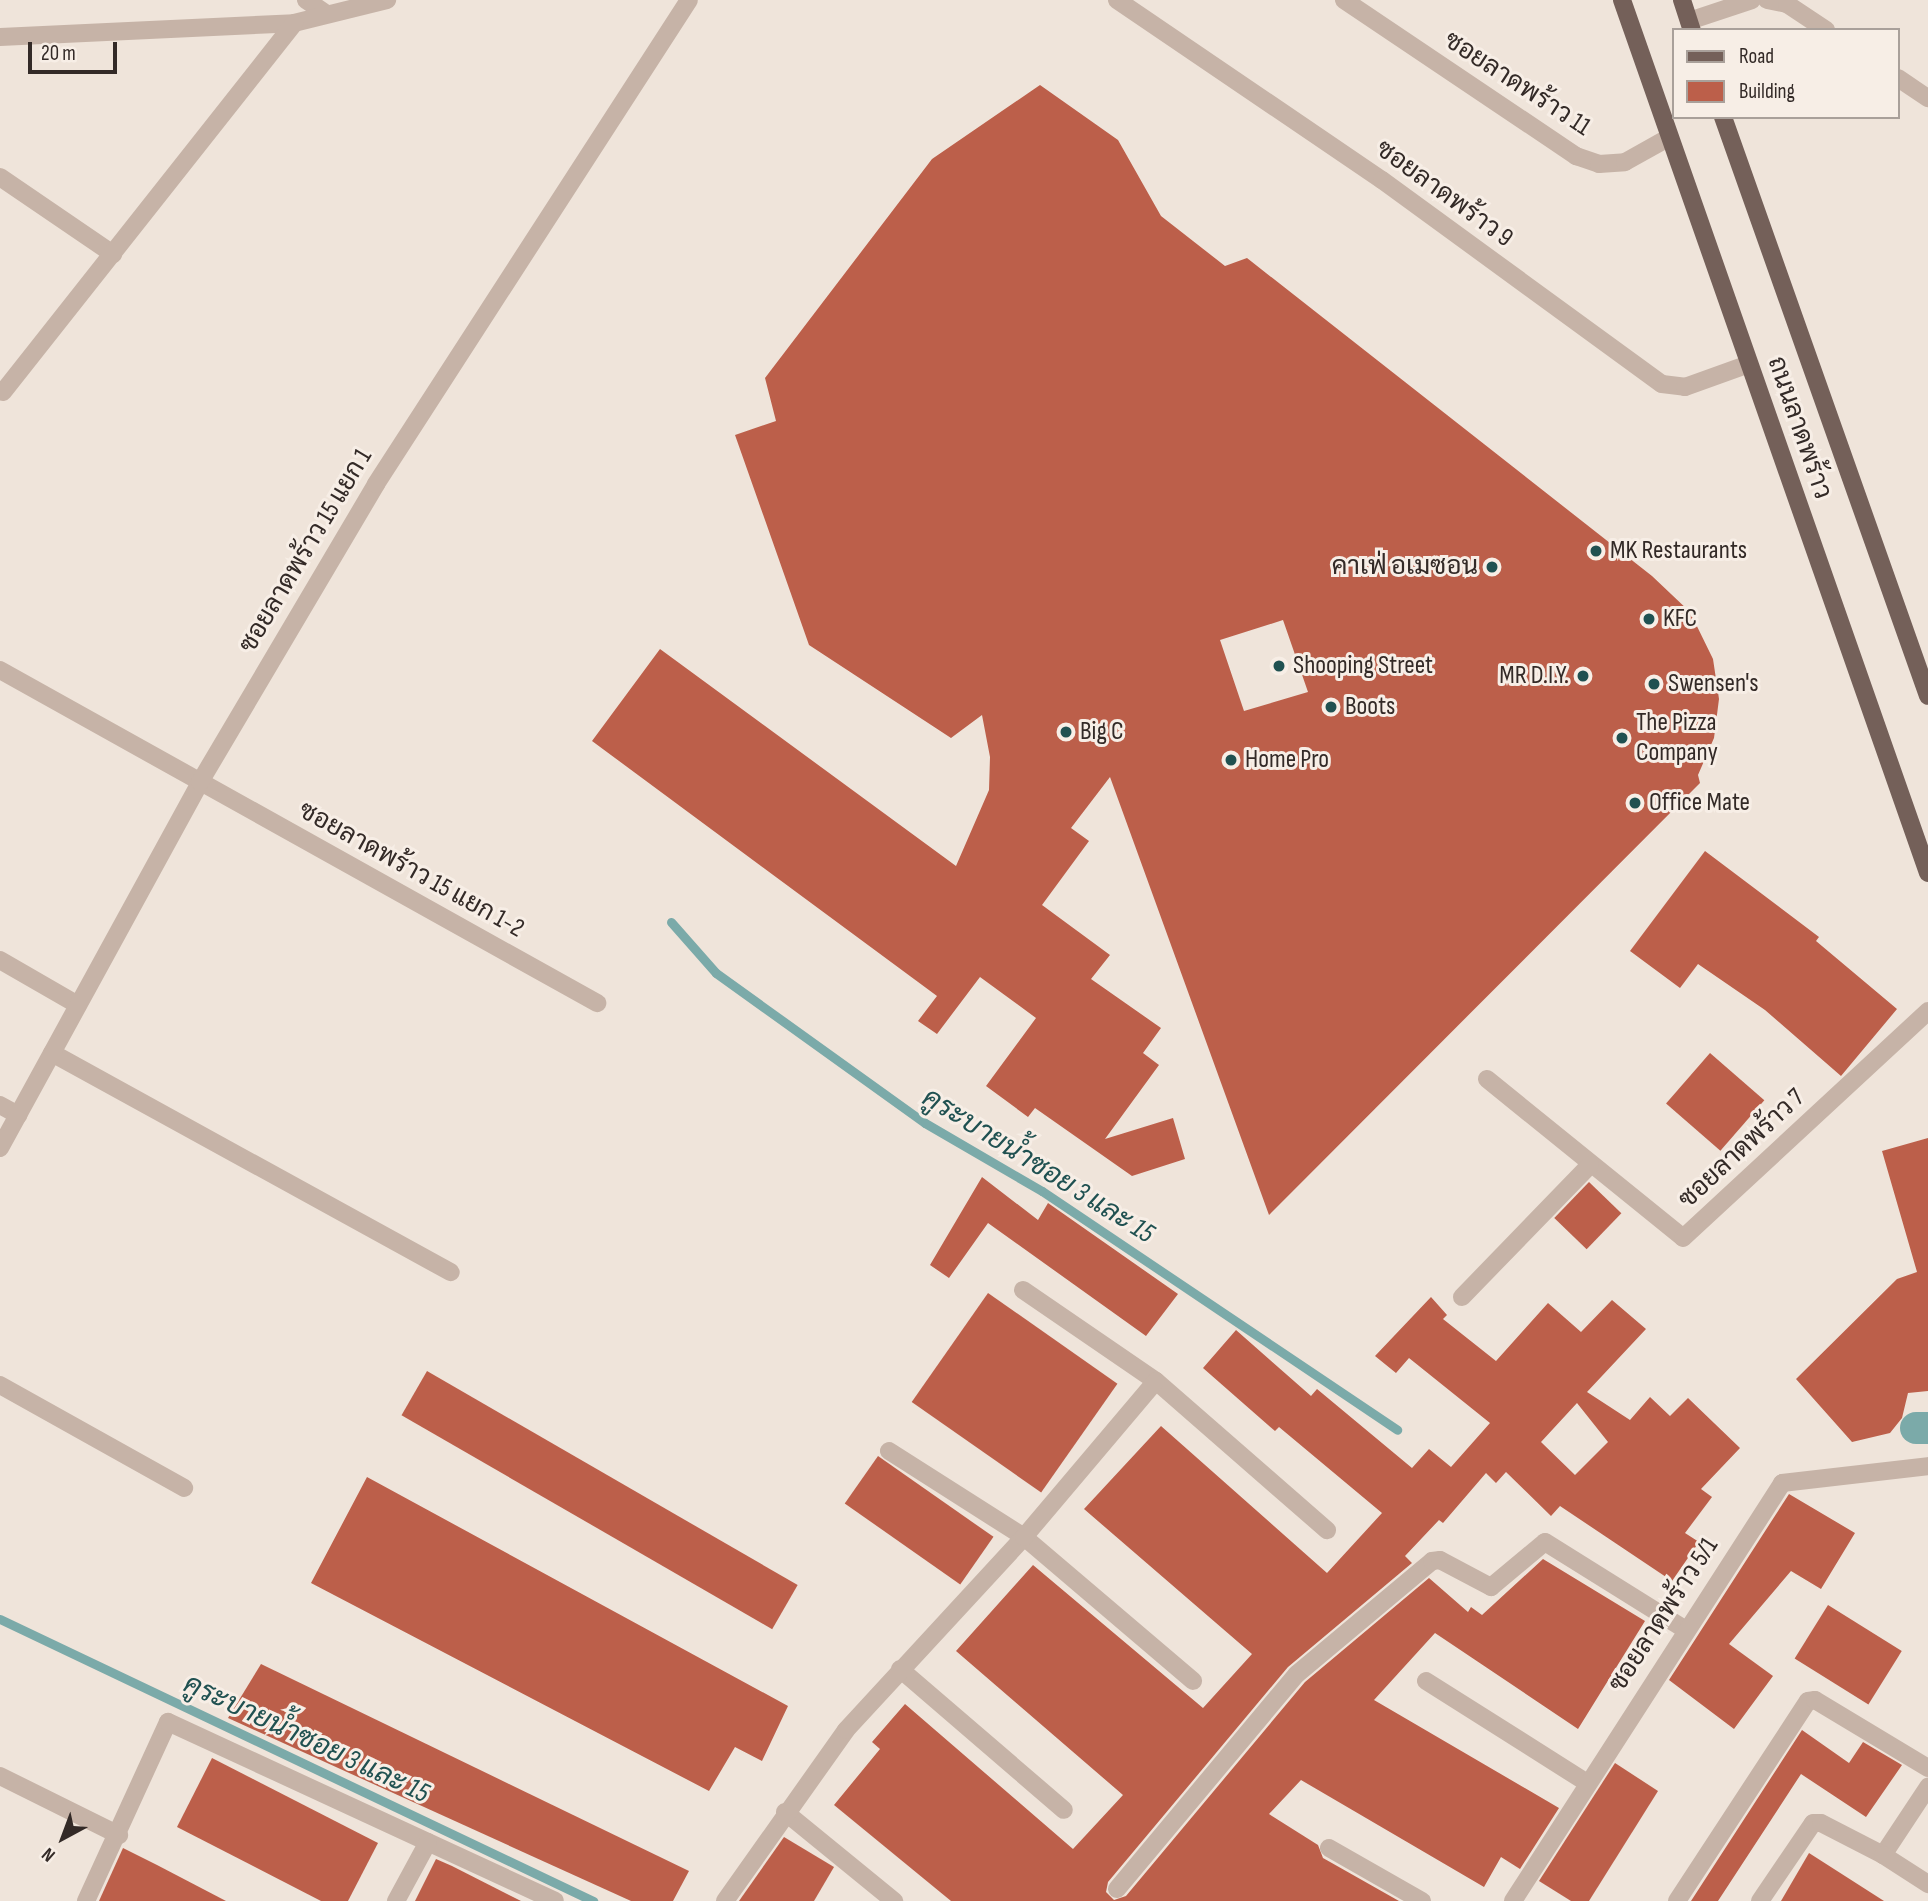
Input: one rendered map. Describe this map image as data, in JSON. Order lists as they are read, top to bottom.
{
  "streets": {
    "main road": ["ถนนลาดพร้าว"],
    "street": [
      "ซอยลาดพร้าว 11",
      "ซอยลาดพร้าว 9",
      "ซอยลาดพร้าว 15 แยก 1",
      "ซอยลาดพร้าว 15 แยก 1-2",
      "ซอยลาดพร้าว 7",
      "ซอยลาดพร้าว 5/1"
    ]
  },
  "crossings": [
    ["ซอยลาดพร้าว 11", "ถนนลาดพร้าว"],
    ["ซอยลาดพร้าว 9", "ถนนลาดพร้าว"],
    ["ซอยลาดพร้าว 15 แยก 1", "ซอยลาดพร้าว 15 แยก 1-2"]
  ],
  "water": ["คูระบายน้ำซอย 3 และ 15"],
  "places": [
    "MK Restaurants",
    "คาเฟ่ อเมซอน",
    "KFC",
    "Shooping Street",
    "MR D.I.Y.",
    "Swensen's",
    "Boots",
    "Big C",
    "The Pizza Company",
    "Home Pro",
    "Office Mate"
  ],
  "legend": ["Road", "Building"],
  "scale_bar": "20 m",
  "north": "bottom left"
}
